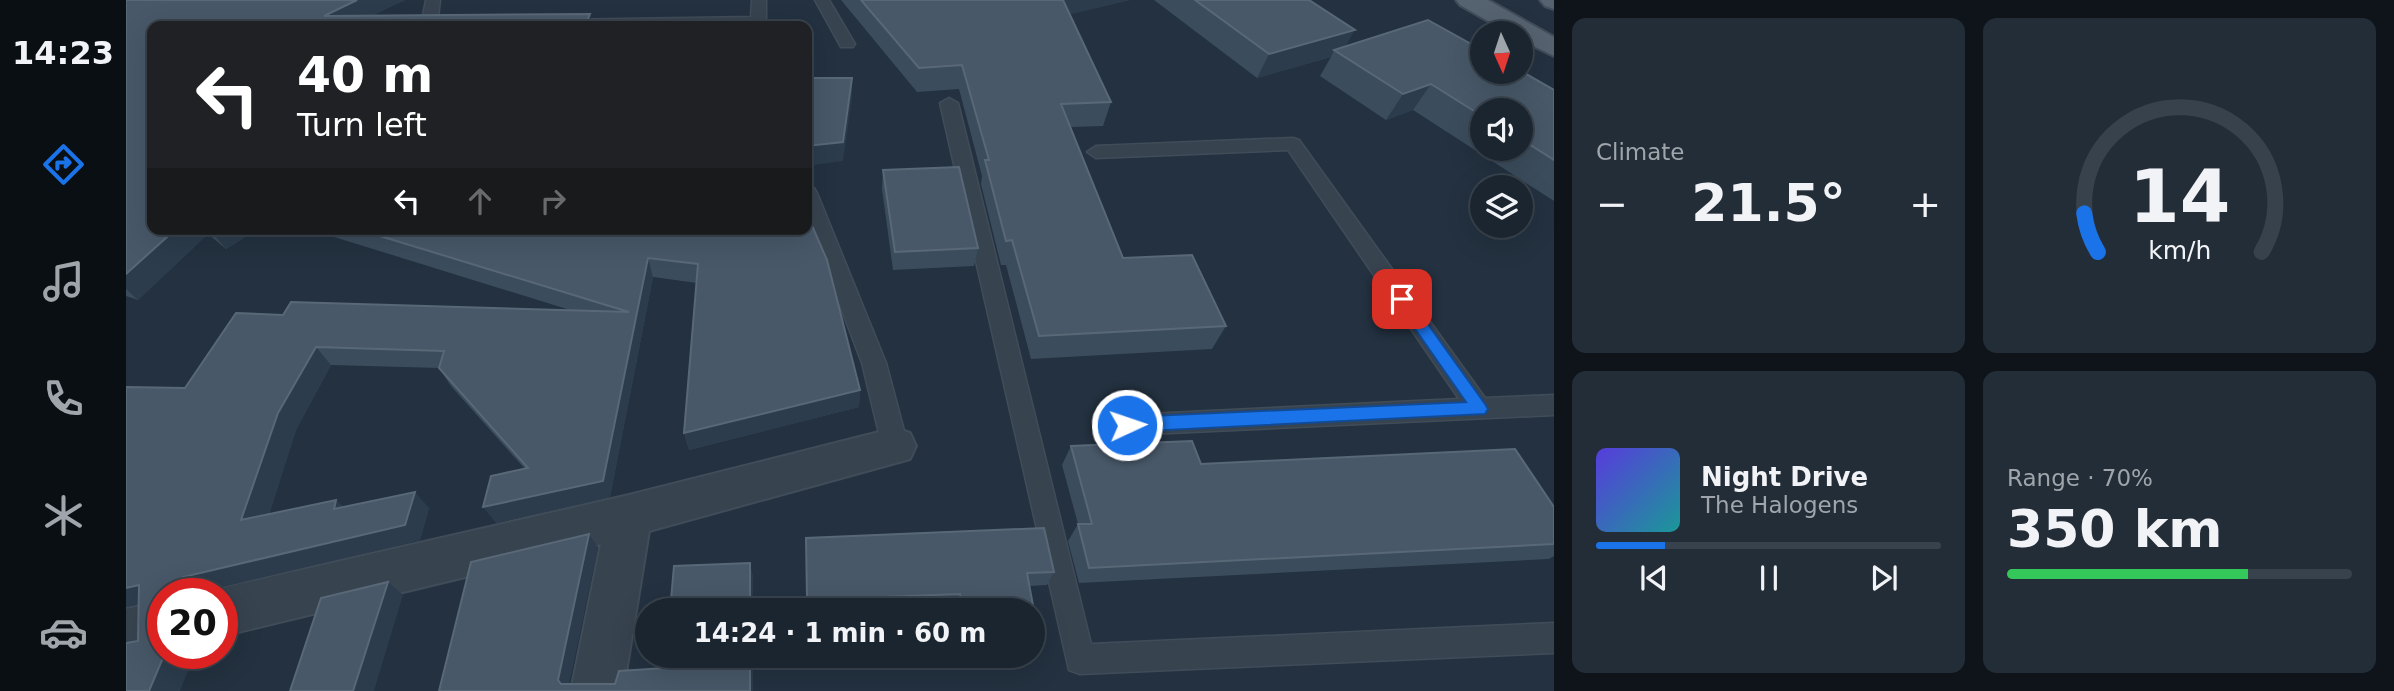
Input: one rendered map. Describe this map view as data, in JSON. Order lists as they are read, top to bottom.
{
  "north": "bottom",
  "page": {
    "tabs": "14:23",
    "tile": [
      "Climate",
      ["Range · 70%", "350 km"]
    ],
    "turn": ["40 m", "Turn left"],
    "heat": ["−", "21.5°", "+"],
    "song": ["Night Drive", "The Halogens"],
    "limit": "20",
    "trip": "14:24 · 1 min · 60 m",
    "gauge": ["14", "km/h"]
  }
}
